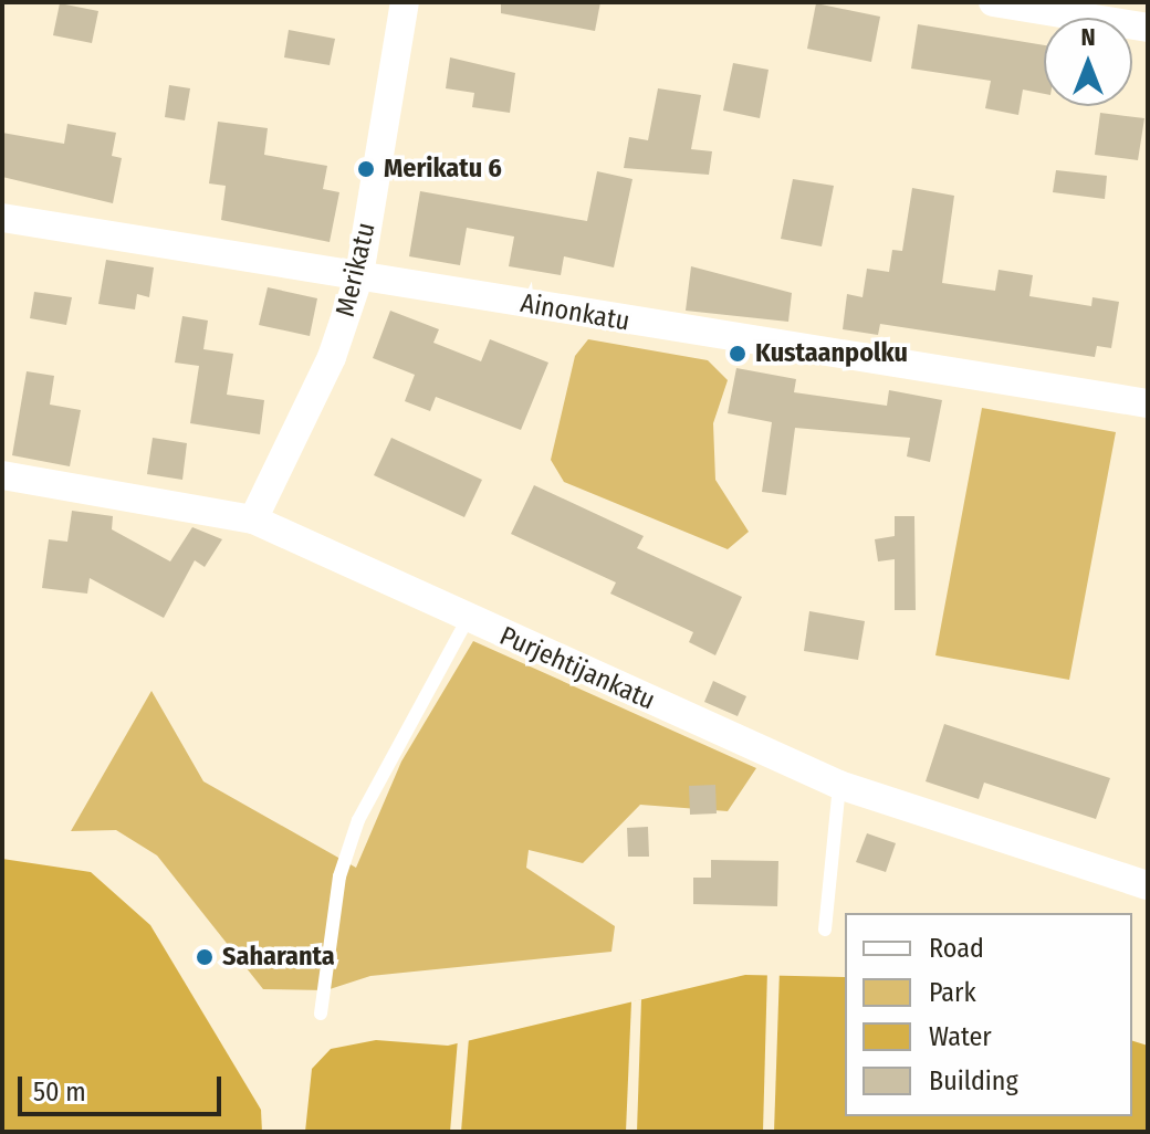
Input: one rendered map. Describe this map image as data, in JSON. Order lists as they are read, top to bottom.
{
  "streets": {
    "street": ["Merikatu", "Ainonkatu", "Purjehtijankatu"]
  },
  "crossings": [
    ["Merikatu", "Ainonkatu"],
    ["Merikatu", "Purjehtijankatu"]
  ],
  "places": ["Merikatu 6", "Kustaanpolku", "Saharanta"],
  "legend": [
    "Road",
    "Park",
    "Water",
    "Building"
  ],
  "scale_bar": "50 m",
  "north": "top"
}
